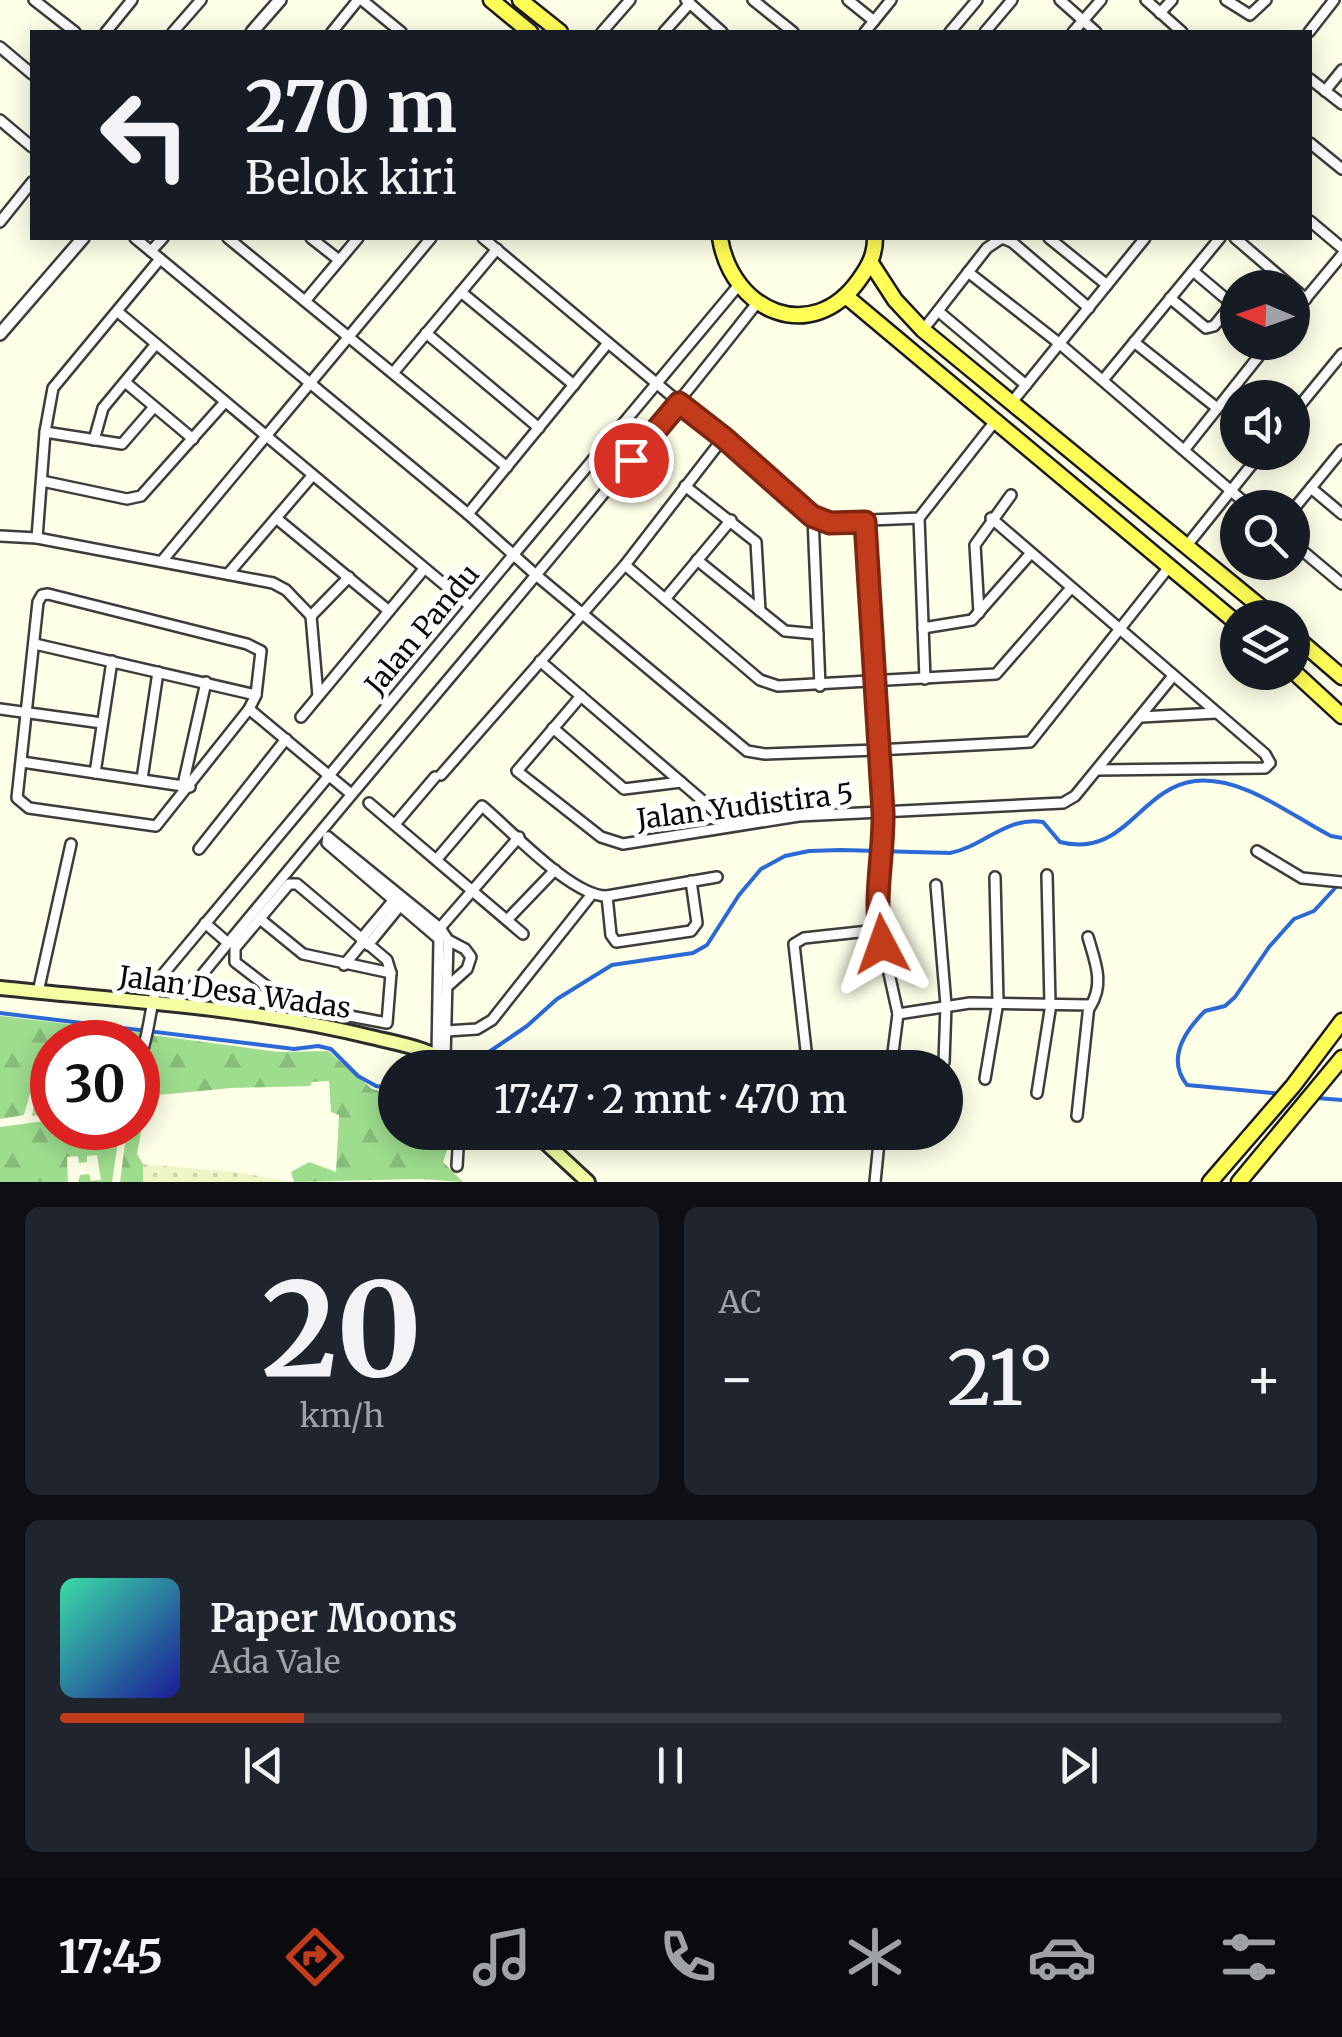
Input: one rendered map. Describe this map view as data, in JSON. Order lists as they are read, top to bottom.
{
  "streets": {
    "main road": ["Jalan Desa Wadas"],
    "street": ["Jalan Pandu", "Jalan Yudistira 5"]
  },
  "crossings": [
    ["Jalan Pandu", "Jalan Desa Wadas"]
  ],
  "north": "left",
  "page": {
    "turn": ["270 m", "Belok kiri"],
    "limit": "30",
    "trip": "17:47 · 2 mnt · 470 m",
    "tile": [
      ["20", "km/h"],
      "AC"
    ],
    "heat": ["−", "21°", "+"],
    "song": ["Paper Moons", "Ada Vale"],
    "tabs": "17:45"
  }
}
